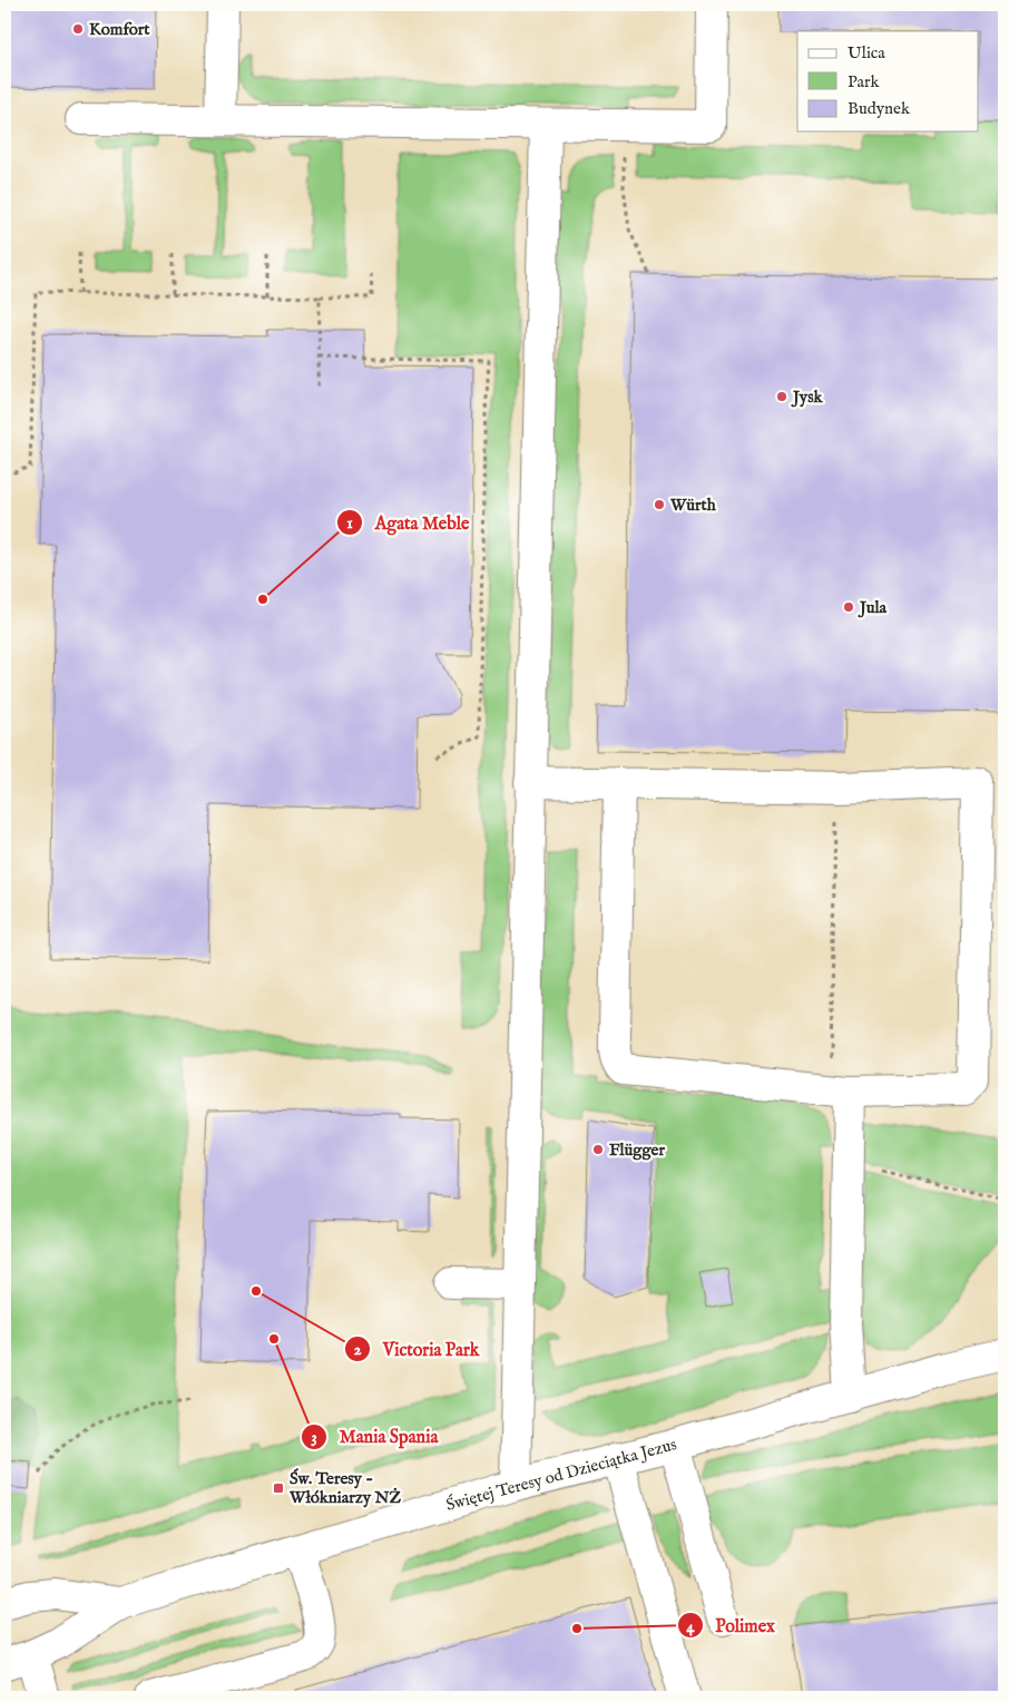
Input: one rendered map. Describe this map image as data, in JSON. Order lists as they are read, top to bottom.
{
  "streets": {
    "street": ["Świętej Teresy od Dzieciątka Jezus"]
  },
  "places": {
    "other": [
      "Komfort",
      "Jysk",
      "Würth",
      "Agata Meble",
      "Jula",
      "Flügger",
      "Victoria Park",
      "Mania Spania",
      "Polimex"
    ],
    "transit": ["Św. Teresy - Włókniarzy NŻ"]
  },
  "legend": ["Ulica", "Park", "Budynek"]
}
